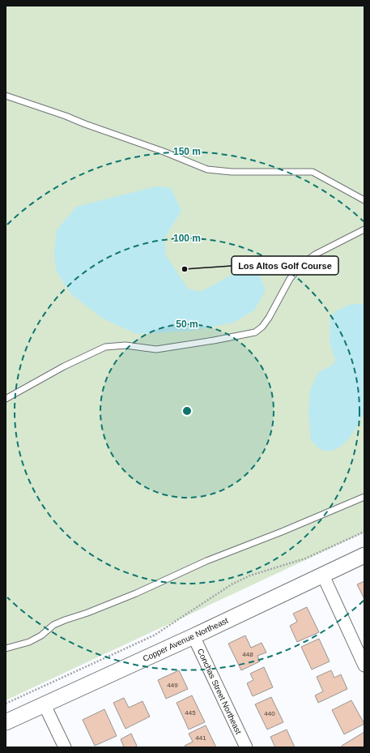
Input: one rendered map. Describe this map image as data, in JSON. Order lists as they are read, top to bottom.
{
  "streets": {
    "street": ["Copper Avenue Northeast", "Conchas Street Northeast"]
  },
  "crossings": [
    ["Copper Avenue Northeast", "Conchas Street Northeast"]
  ],
  "places": ["Los Altos Golf Course"],
  "house_numbers": [
    "448",
    "449",
    "445",
    "440",
    "441"
  ],
  "rings": ["150 m", "100 m", "50 m"]
}
